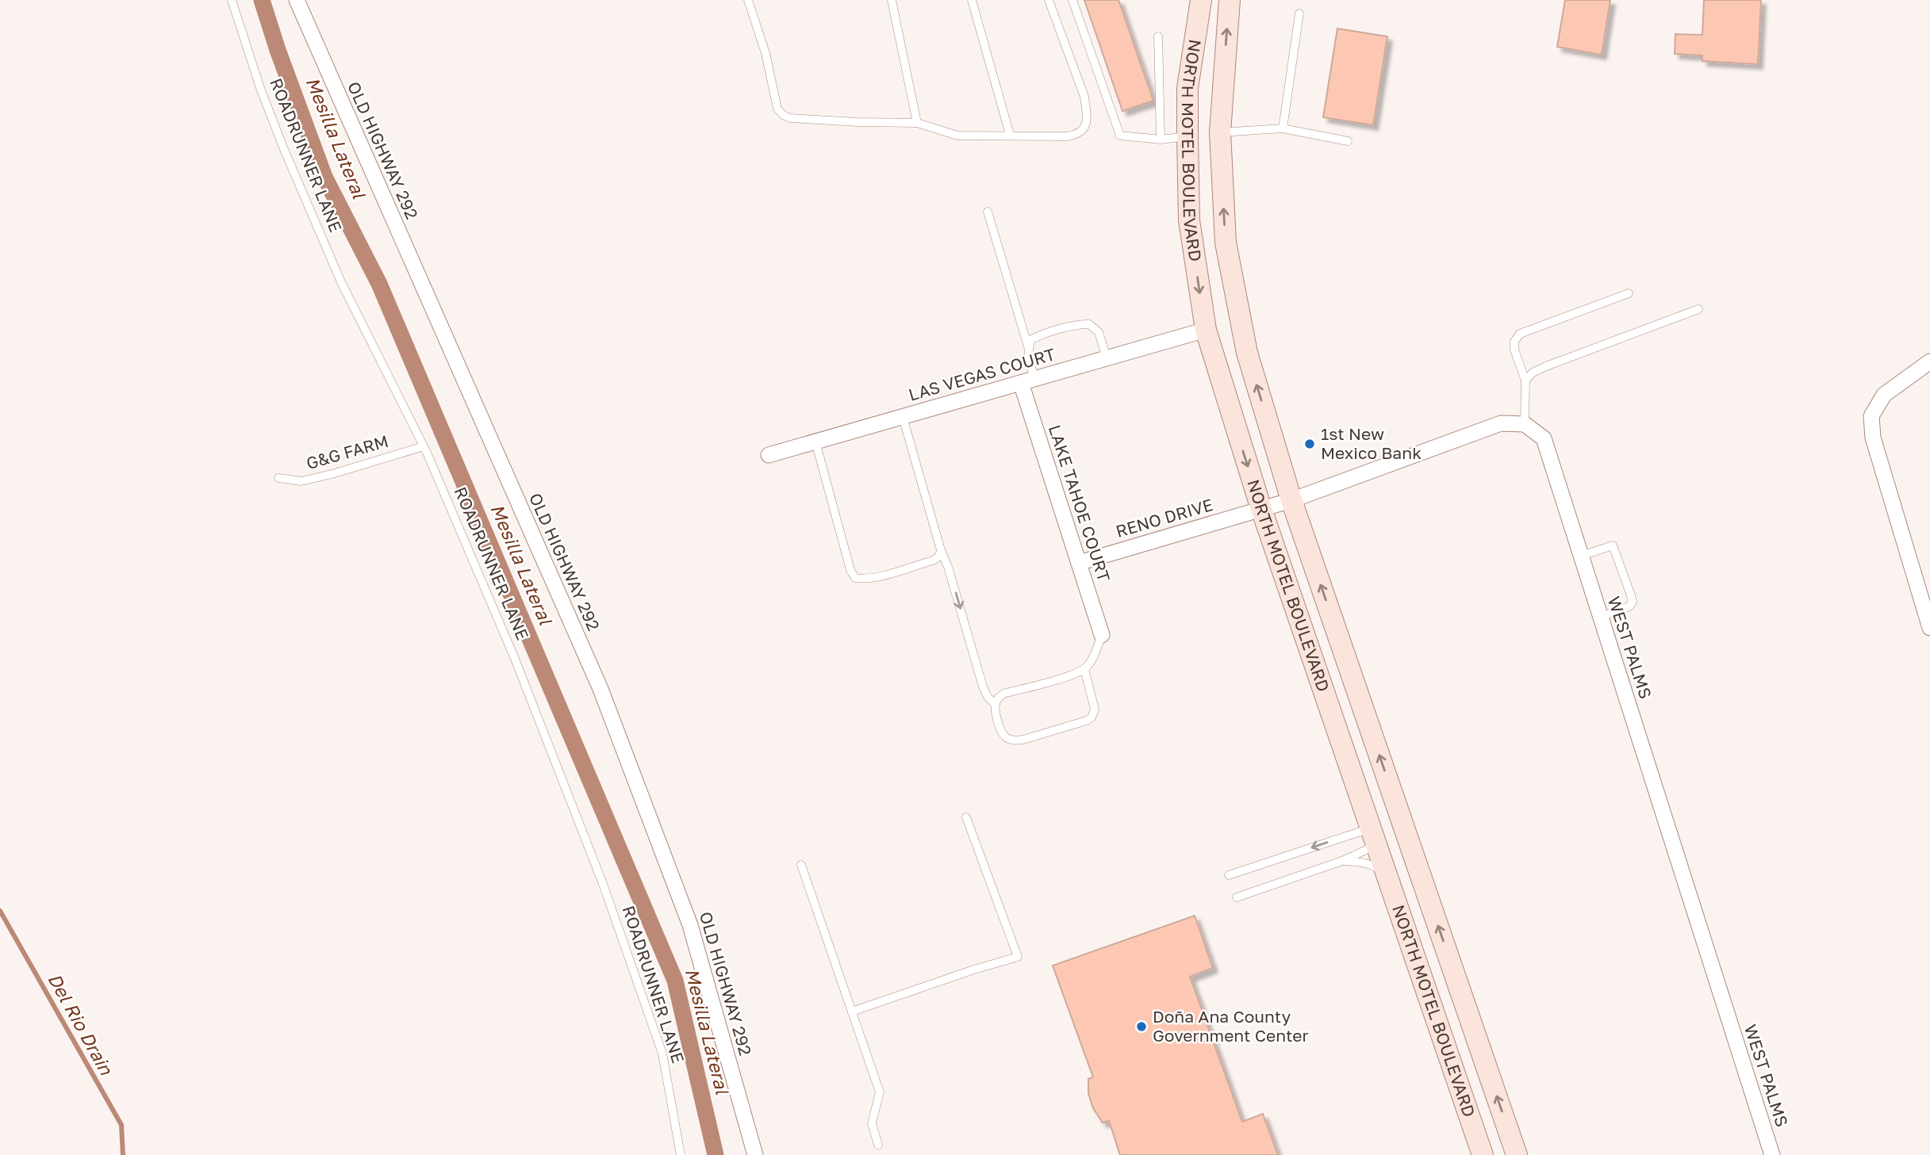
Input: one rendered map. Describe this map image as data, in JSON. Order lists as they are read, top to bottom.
{
  "streets": {
    "main road": ["NORTH MOTEL BOULEVARD"],
    "street": [
      "OLD HIGHWAY 292",
      "LAS VEGAS COURT",
      "LAKE TAHOE COURT",
      "RENO DRIVE",
      "WEST PALMS"
    ],
    "lane": ["ROADRUNNER LANE", "G&G FARM"]
  },
  "crossings": [
    ["NORTH MOTEL BOULEVARD", "LAS VEGAS COURT"],
    ["NORTH MOTEL BOULEVARD", "RENO DRIVE"],
    ["ROADRUNNER LANE", "G&G FARM"],
    ["LAS VEGAS COURT", "LAKE TAHOE COURT"],
    ["LAKE TAHOE COURT", "RENO DRIVE"]
  ],
  "water": ["Mesilla Lateral", "Del Rio Drain"],
  "places": ["1st New Mexico Bank", "Doña Ana County Government Center"]
}
